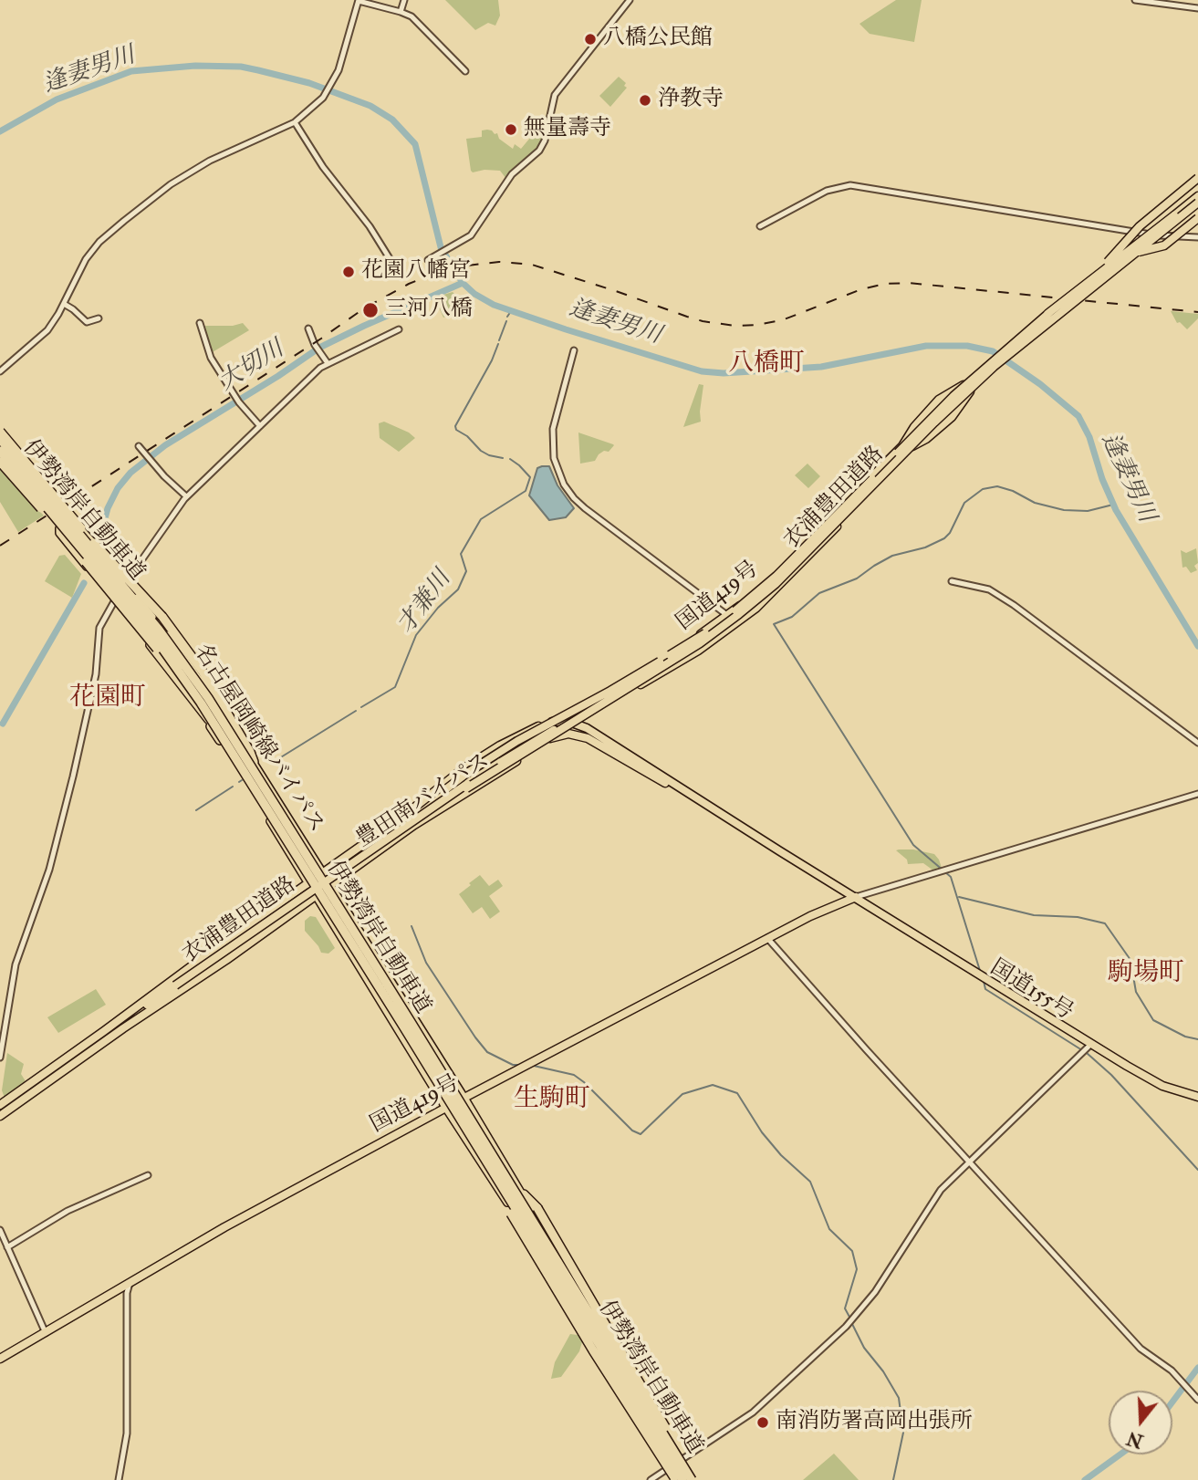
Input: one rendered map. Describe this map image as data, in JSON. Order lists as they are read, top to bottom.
{
  "streets": {
    "highway": [
      "衣浦豊田道路",
      "伊勢湾岸自動車道",
      "国道419号",
      "豊田南バイパス",
      "国道155号"
    ],
    "main road": ["名古屋岡崎線バイパス"]
  },
  "crossings": [
    ["衣浦豊田道路", "国道419号"],
    ["衣浦豊田道路", "豊田南バイパス"],
    ["伊勢湾岸自動車道", "名古屋岡崎線バイパス"],
    ["国道419号", "名古屋岡崎線バイパス"],
    ["国道419号", "豊田南バイパス"],
    ["国道419号", "国道155号"],
    ["名古屋岡崎線バイパス", "豊田南バイパス"],
    ["豊田南バイパス", "国道155号"]
  ],
  "districts": [
    "八橋町",
    "花園町",
    "駒場町",
    "生駒町"
  ],
  "water": ["逢妻男川", "大切川", "才兼川"],
  "places": [
    "八橋公民館",
    "浄教寺",
    "無量壽寺",
    "花園八幡宮",
    "三河八橋",
    "南消防署高岡出張所"
  ],
  "north": "bottom"
}
